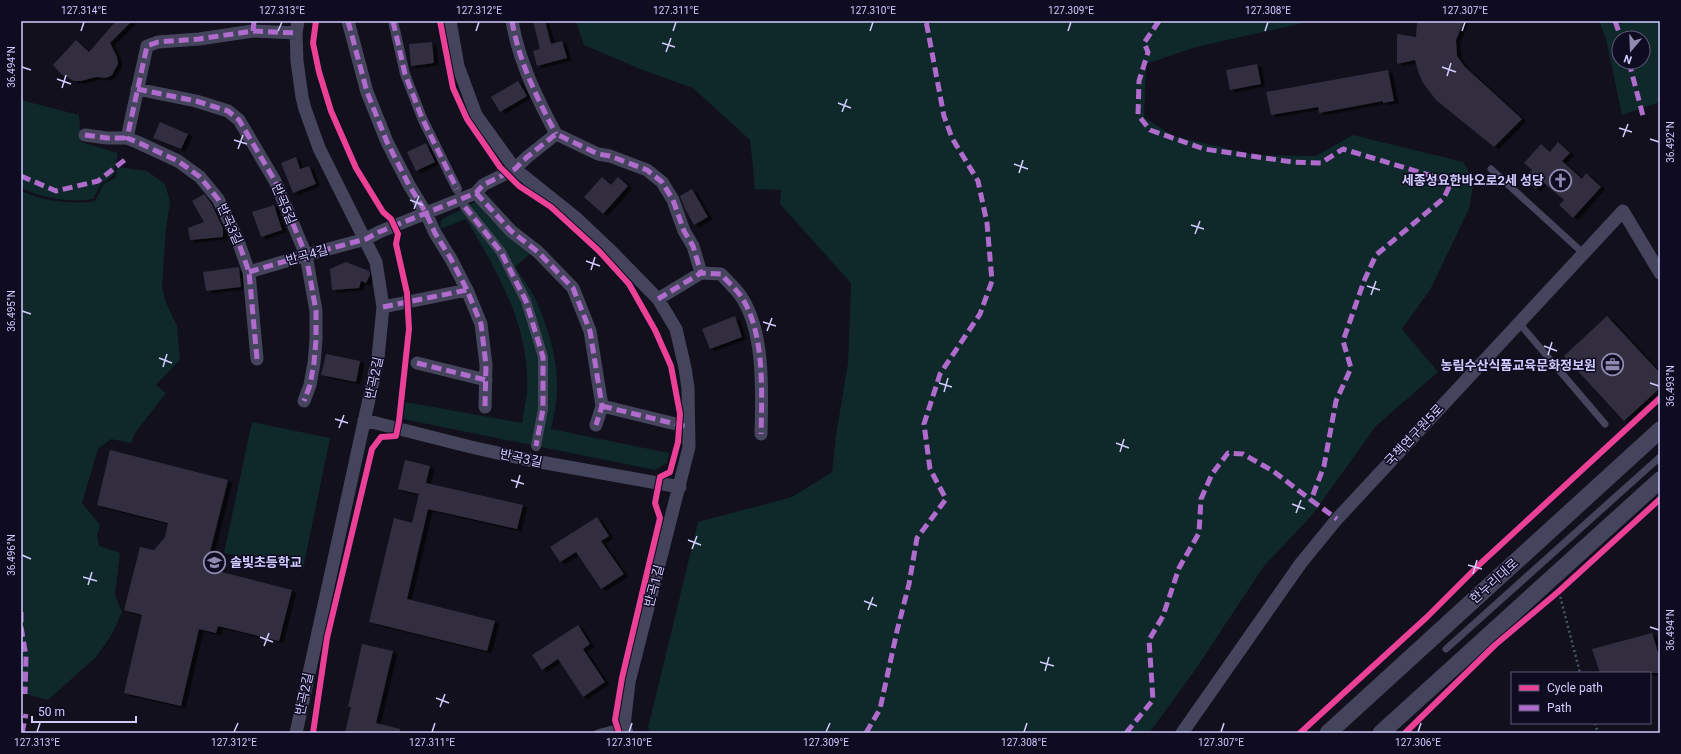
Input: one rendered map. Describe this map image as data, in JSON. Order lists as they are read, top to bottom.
{
  "streets": {
    "street": [
      "반곡5길",
      "반곡3길",
      "반곡4길",
      "반곡2길",
      "국책연구원5로",
      "한누리대로",
      "반곡1길"
    ]
  },
  "crossings": [
    ["반곡5길", "반곡4길"],
    ["반곡3길", "반곡4길"],
    ["반곡3길", "반곡2길"],
    ["반곡3길", "반곡1길"],
    ["반곡4길", "반곡2길"],
    ["반곡4길", "반곡1길"]
  ],
  "places": {
    "church": ["세종성요한바오로2세 성당"],
    "office": ["농림수산식품교육문화정보원"],
    "school or university": ["솔빛초등학교"]
  },
  "legend": ["Cycle path", "Path"],
  "scale_bar": "50 m",
  "north": "bottom",
  "coordinates": [
    "127.314°E",
    "127.313°E",
    "127.312°E",
    "127.311°E",
    "127.310°E",
    "127.309°E",
    "127.308°E",
    "127.307°E",
    "36.494°N",
    "36.492°N",
    "36.495°N",
    "36.493°N",
    "36.496°N",
    "127.306°E"
  ]
}
